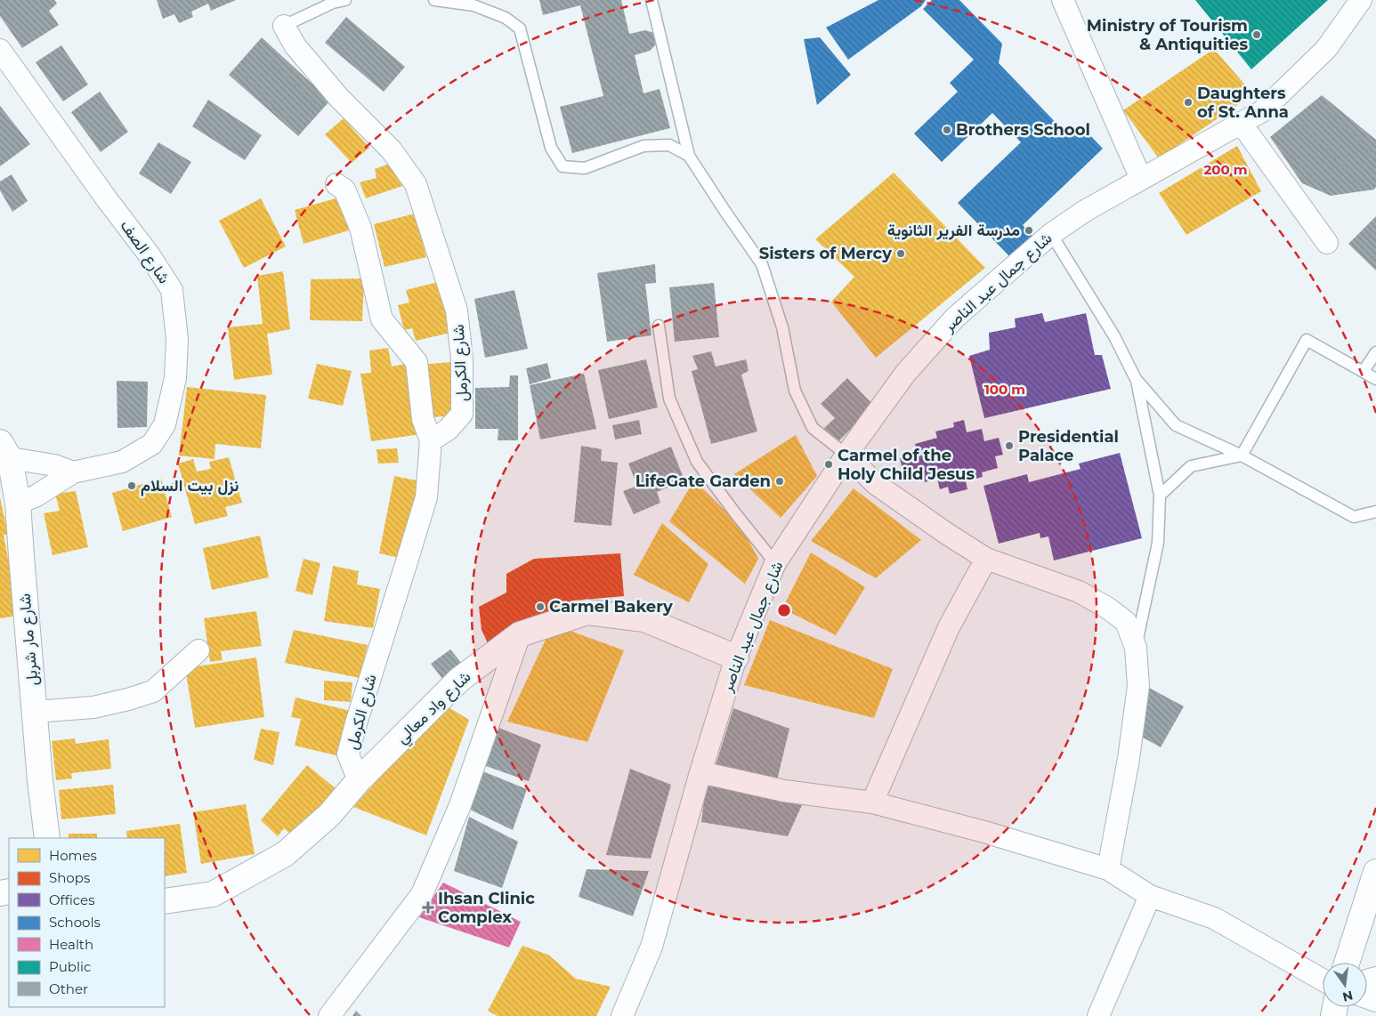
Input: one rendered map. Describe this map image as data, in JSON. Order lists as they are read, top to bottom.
{
  "streets": {
    "street": [
      "شارع الصف",
      "شارع جمال عبد الناصر",
      "شارع الكرمل",
      "شارع مار شربل",
      "شارع واد معالي"
    ]
  },
  "crossings": [
    ["شارع الصف", "شارع مار شربل"],
    ["شارع جمال عبد الناصر", "شارع واد معالي"],
    ["شارع الكرمل", "شارع واد معالي"]
  ],
  "places": {
    "other": [
      "Ministry of Tourism & Antiquities",
      "Daughters of St. Anna",
      "Brothers School",
      "مدرسة الفرير الثانوية",
      "Sisters of Mercy",
      "Presidential Palace",
      "Carmel of the Holy Child Jesus",
      "LifeGate Garden",
      "نزل بيت السلام",
      "Carmel Bakery"
    ],
    "health": ["Ihsan Clinic Complex"]
  },
  "legend": [
    "Homes",
    "Shops",
    "Offices",
    "Schools",
    "Health",
    "Public",
    "Other"
  ],
  "north": "bottom",
  "rings": ["200 m", "100 m"]
}
